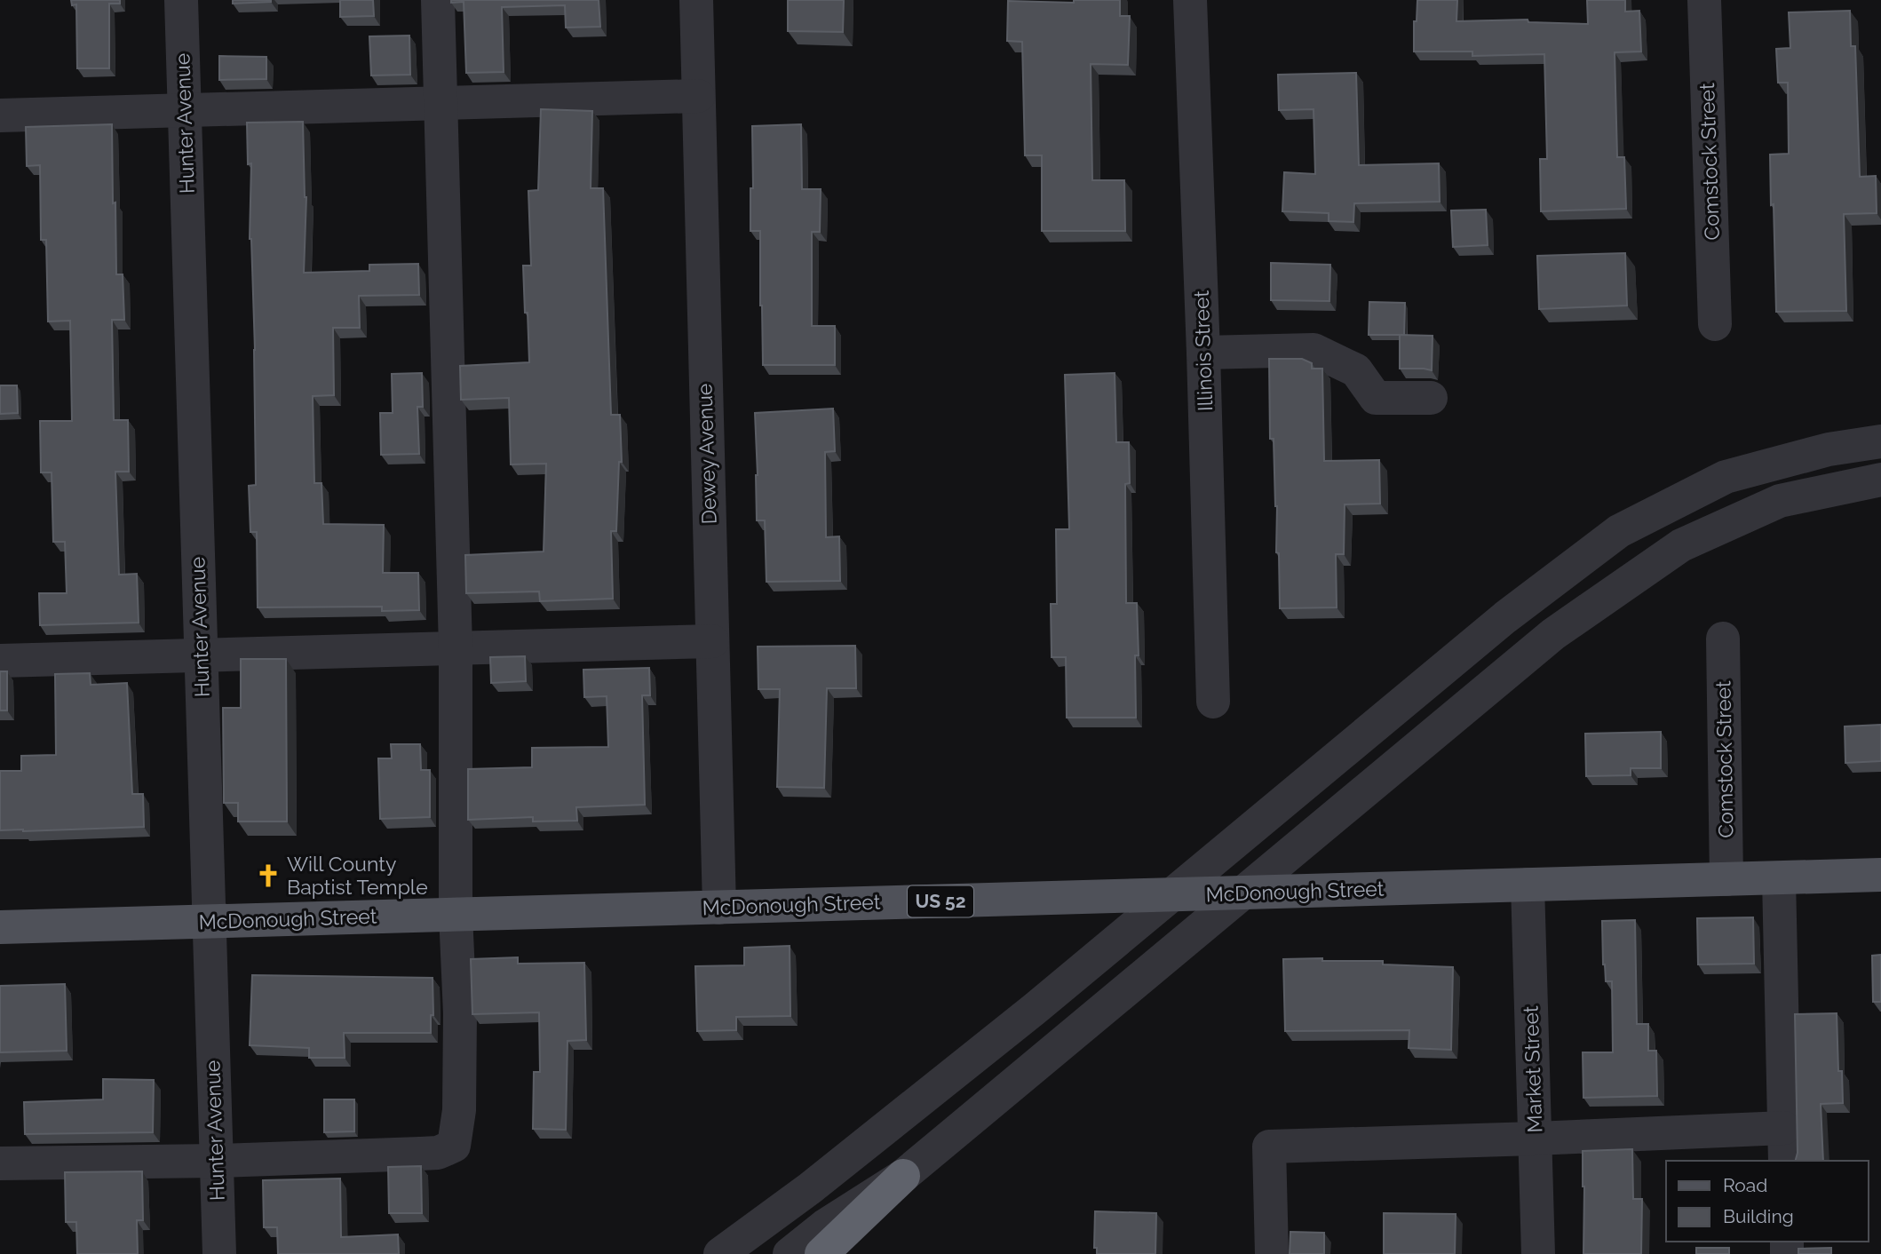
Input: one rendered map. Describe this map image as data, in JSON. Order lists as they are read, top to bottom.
{
  "streets": {
    "main road": ["McDonough Street", "US 52"],
    "street": [
      "Hunter Avenue",
      "Comstock Street",
      "Illinois Street",
      "Dewey Avenue",
      "Market Street"
    ]
  },
  "crossings": [
    ["Hunter Avenue", "McDonough Street"],
    ["Comstock Street", "McDonough Street"],
    ["Dewey Avenue", "McDonough Street"],
    ["McDonough Street", "Market Street"]
  ],
  "places": {
    "church": ["Will County Baptist Temple"]
  },
  "legend": ["Road", "Building"]
}
